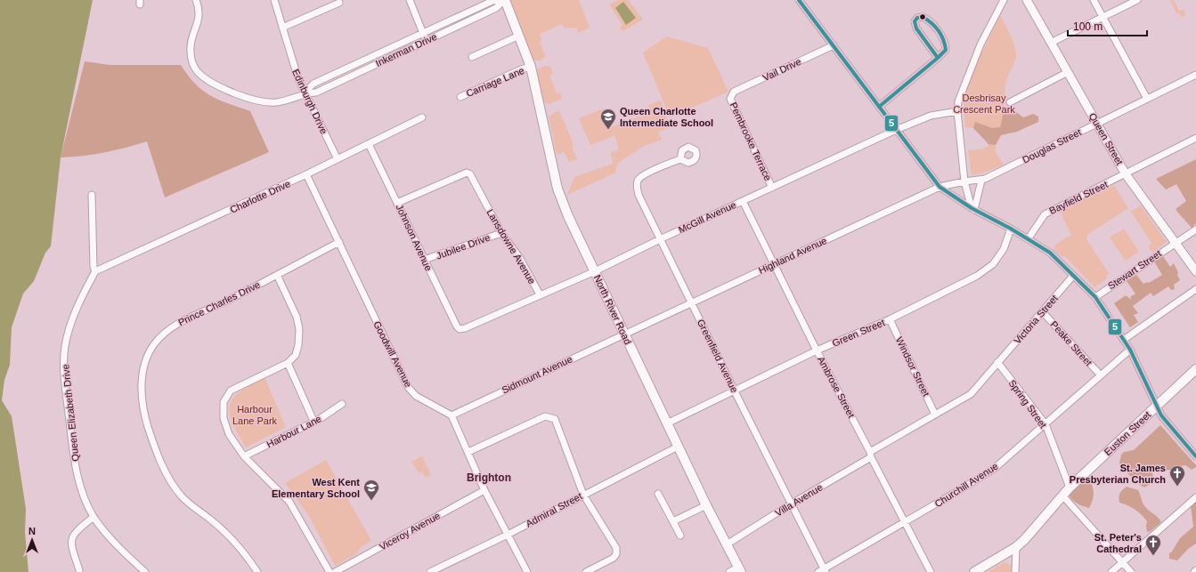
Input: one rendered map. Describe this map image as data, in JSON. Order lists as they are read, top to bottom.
{
  "streets": {
    "main road": ["North River Road", "Euston Street"],
    "street": [
      "Inkerman Drive",
      "Vail Drive",
      "Carriage Lane",
      "Edinburgh Drive",
      "Queen Street",
      "Pembrooke Terrace",
      "Douglas Street",
      "Charlotte Drive",
      "Bayfield Street",
      "McGill Avenue",
      "Johnson Avenue",
      "Jubilee Drive",
      "Lansdowne Avenue",
      "Highland Avenue",
      "Stewart Street",
      "Prince Charles Drive",
      "Victoria Street",
      "Green Street",
      "Peake Street",
      "Goodwill Avenue",
      "Greenfield Avenue",
      "Windsor Street",
      "Sidmount Avenue",
      "Ambrose Street",
      "Spring Street",
      "Queen Elizabeth Drive",
      "Harbour Lane",
      "Churchill Avenue",
      "Villa Avenue",
      "Admiral Street",
      "Viceroy Avenue"
    ]
  },
  "crossings": [
    ["Inkerman Drive", "Edinburgh Drive"],
    ["Inkerman Drive", "North River Road"],
    ["Vail Drive", "Pembrooke Terrace"],
    ["Carriage Lane", "North River Road"],
    ["Edinburgh Drive", "Charlotte Drive"],
    ["Queen Street", "Douglas Street"],
    ["Queen Street", "Bayfield Street"],
    ["Queen Street", "Stewart Street"],
    ["Pembrooke Terrace", "McGill Avenue"],
    ["Douglas Street", "Highland Avenue"],
    ["Charlotte Drive", "Johnson Avenue"],
    ["Charlotte Drive", "Goodwill Avenue"],
    ["Charlotte Drive", "Queen Elizabeth Drive"],
    ["McGill Avenue", "Johnson Avenue"],
    ["McGill Avenue", "Lansdowne Avenue"],
    ["McGill Avenue", "North River Road"],
    ["McGill Avenue", "Greenfield Avenue"],
    ["McGill Avenue", "Ambrose Street"],
    ["Johnson Avenue", "Jubilee Drive"],
    ["Johnson Avenue", "Lansdowne Avenue"],
    ["Jubilee Drive", "Lansdowne Avenue"],
    ["Highland Avenue", "North River Road"],
    ["Highland Avenue", "Greenfield Avenue"],
    ["Highland Avenue", "Sidmount Avenue"],
    ["Highland Avenue", "Ambrose Street"],
    ["Prince Charles Drive", "Goodwill Avenue"],
    ["North River Road", "Green Street"],
    ["North River Road", "Sidmount Avenue"],
    ["North River Road", "Villa Avenue"],
    ["North River Road", "Admiral Street"],
    ["Victoria Street", "Peake Street"],
    ["Victoria Street", "Spring Street"],
    ["Victoria Street", "Villa Avenue"],
    ["Green Street", "Greenfield Avenue"],
    ["Green Street", "Windsor Street"],
    ["Green Street", "Ambrose Street"],
    ["Peake Street", "Churchill Avenue"],
    ["Goodwill Avenue", "Sidmount Avenue"],
    ["Greenfield Avenue", "Churchill Avenue"],
    ["Greenfield Avenue", "Villa Avenue"],
    ["Windsor Street", "Villa Avenue"],
    ["Ambrose Street", "Churchill Avenue"],
    ["Ambrose Street", "Villa Avenue"],
    ["Spring Street", "Euston Street"],
    ["Spring Street", "Churchill Avenue"],
    ["Spring Street", "Villa Avenue"]
  ],
  "districts": ["Brighton"],
  "parks": ["Desbrisay Crescent Park", "Harbour Lane Park"],
  "places": {
    "school or university": ["Queen Charlotte Intermediate School", "West Kent Elementary School"],
    "church": ["St. James Presbyterian Church", "St. Peter's Cathedral"]
  },
  "lines": ["transit line 5"],
  "scale_bar": "100 m",
  "north": "top"
}
